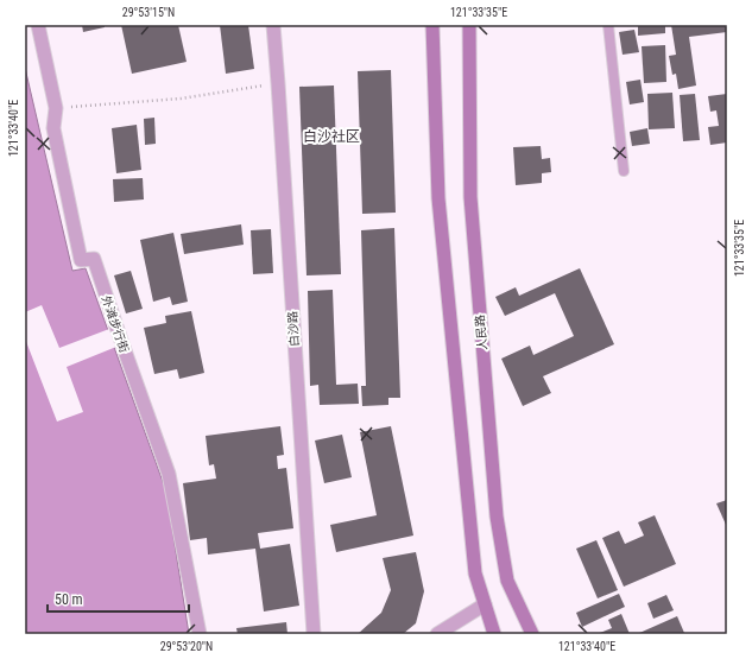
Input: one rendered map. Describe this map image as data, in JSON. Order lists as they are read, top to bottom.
{
  "streets": {
    "main road": ["人民路"],
    "street": ["外滩步行街", "白沙路"]
  },
  "districts": ["白沙社区"],
  "scale_bar": "50 m",
  "coordinates": [
    "29°53'15\"N",
    "121°33'35\"E",
    "121°33'40\"E",
    "29°53'20\"N"
  ]
}
